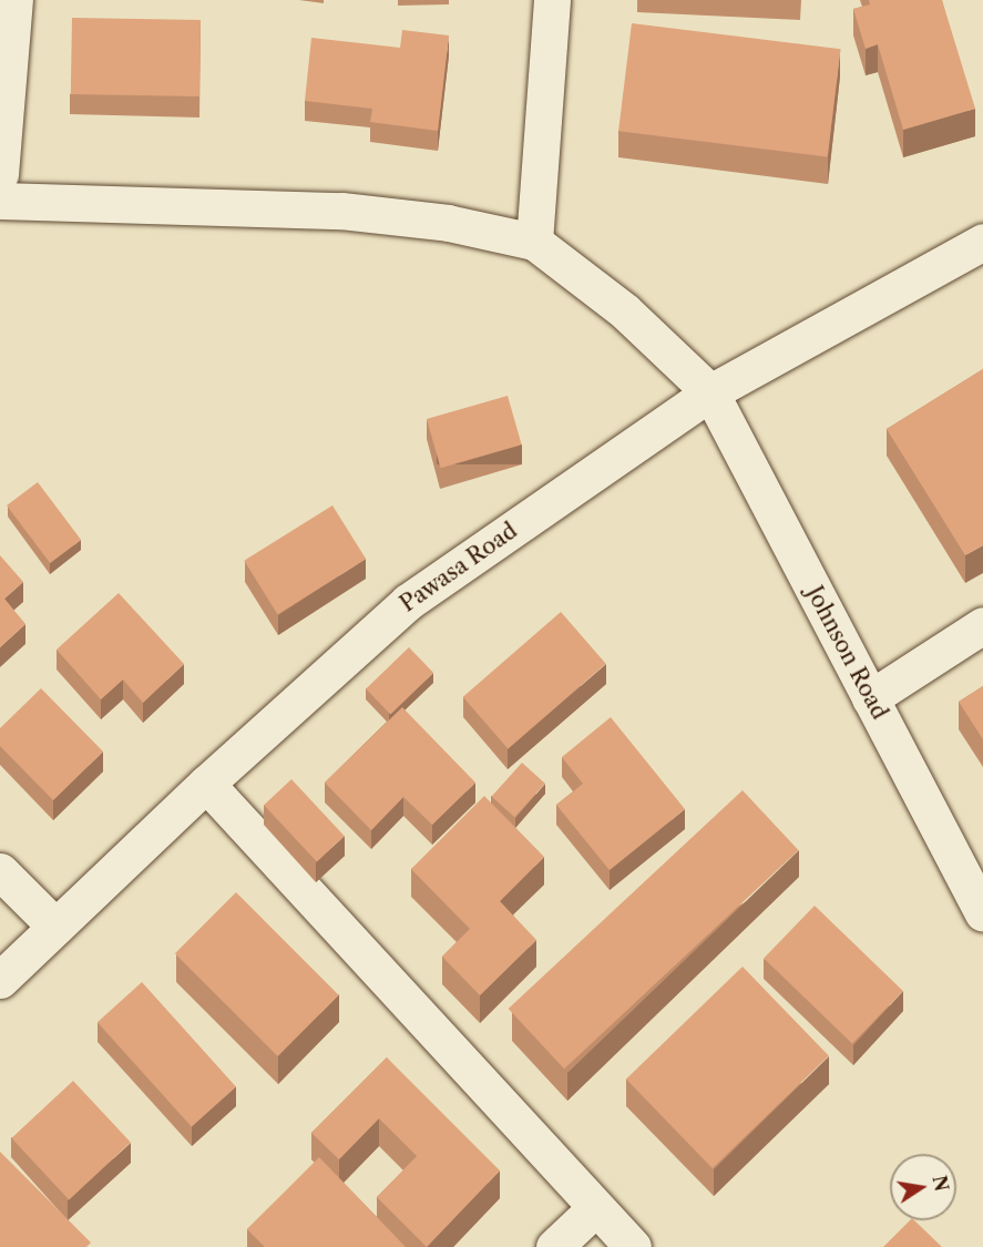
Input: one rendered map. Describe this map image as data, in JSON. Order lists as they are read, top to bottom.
{
  "streets": {
    "street": ["Pawasa Road", "Johnson Road"]
  },
  "crossings": [
    ["Pawasa Road", "Johnson Road"]
  ],
  "north": "right"
}
